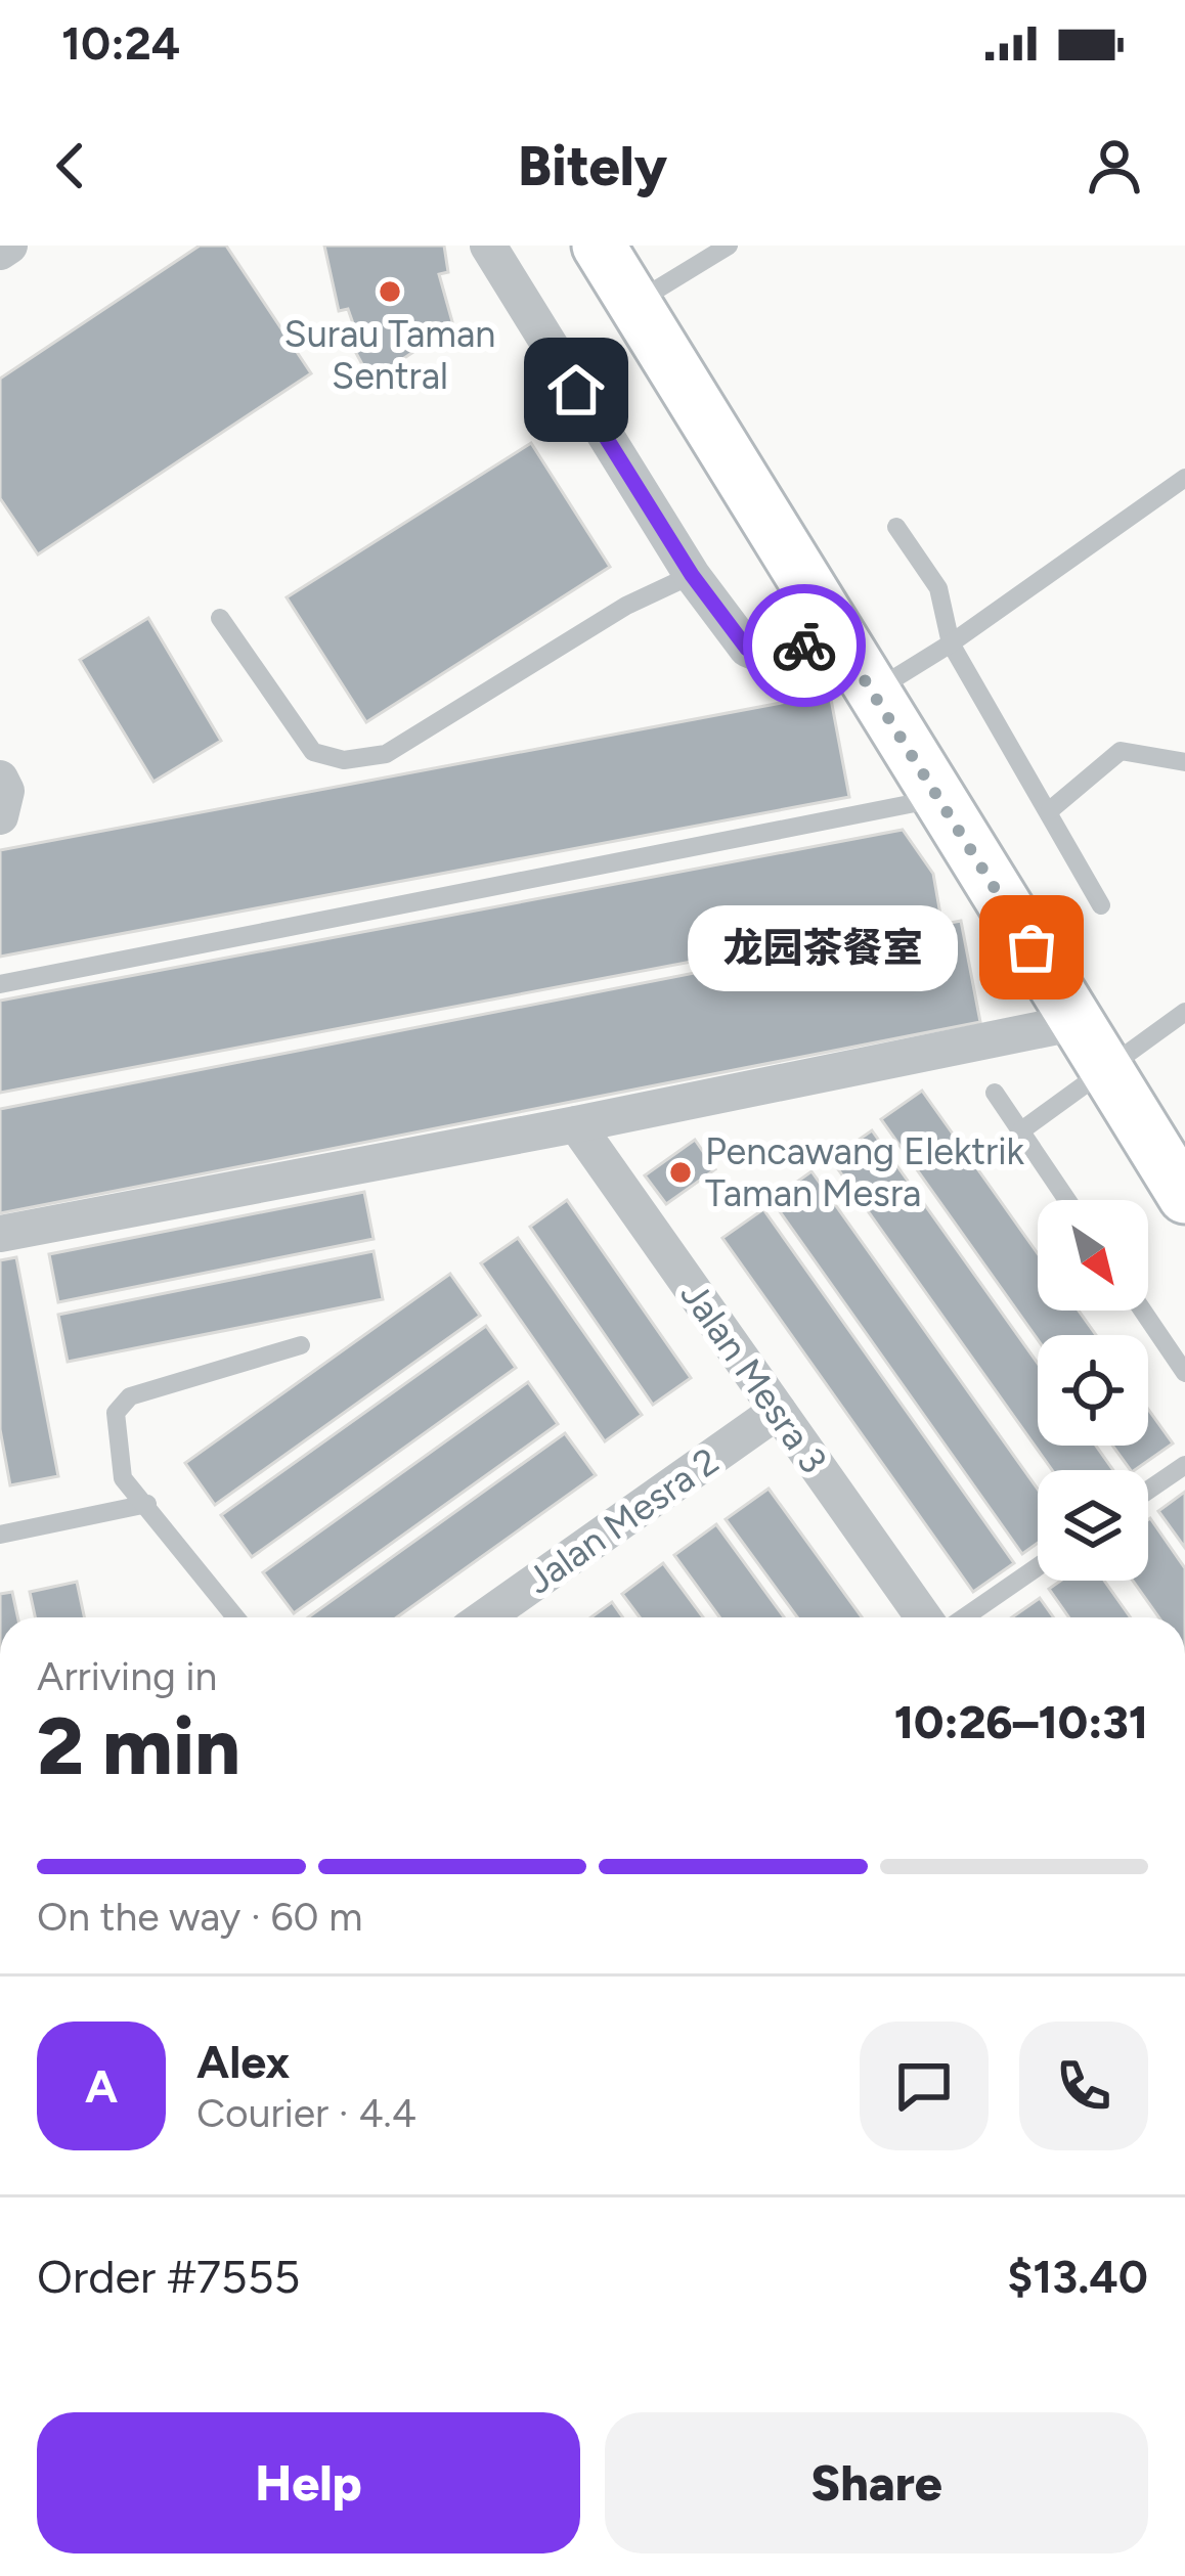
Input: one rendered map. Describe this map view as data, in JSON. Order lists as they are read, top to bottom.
{
  "streets": {
    "street": ["Jalan Mesra 3", "Jalan Mesra 2"]
  },
  "crossings": [
    ["Jalan Mesra 3", "Jalan Mesra 2"]
  ],
  "places": ["Surau Taman Sentral", "龙园茶餐室", "Pencawang Elektrik Taman Mesra"],
  "north": "bottom right",
  "page": {
    "status": "10:24",
    "header": "Bitely",
    "bubble": "龙园茶餐室",
    "heading": ["2 min", "Arriving in", "10:26–10:31"],
    "panel": [
      "Alex",
      "Courier · 4.4",
      "Order #7555",
      "$13.40"
    ],
    "bar": "On the way · 60 m",
    "round": "A",
    "buttons": ["Help", "Share"]
  }
}
